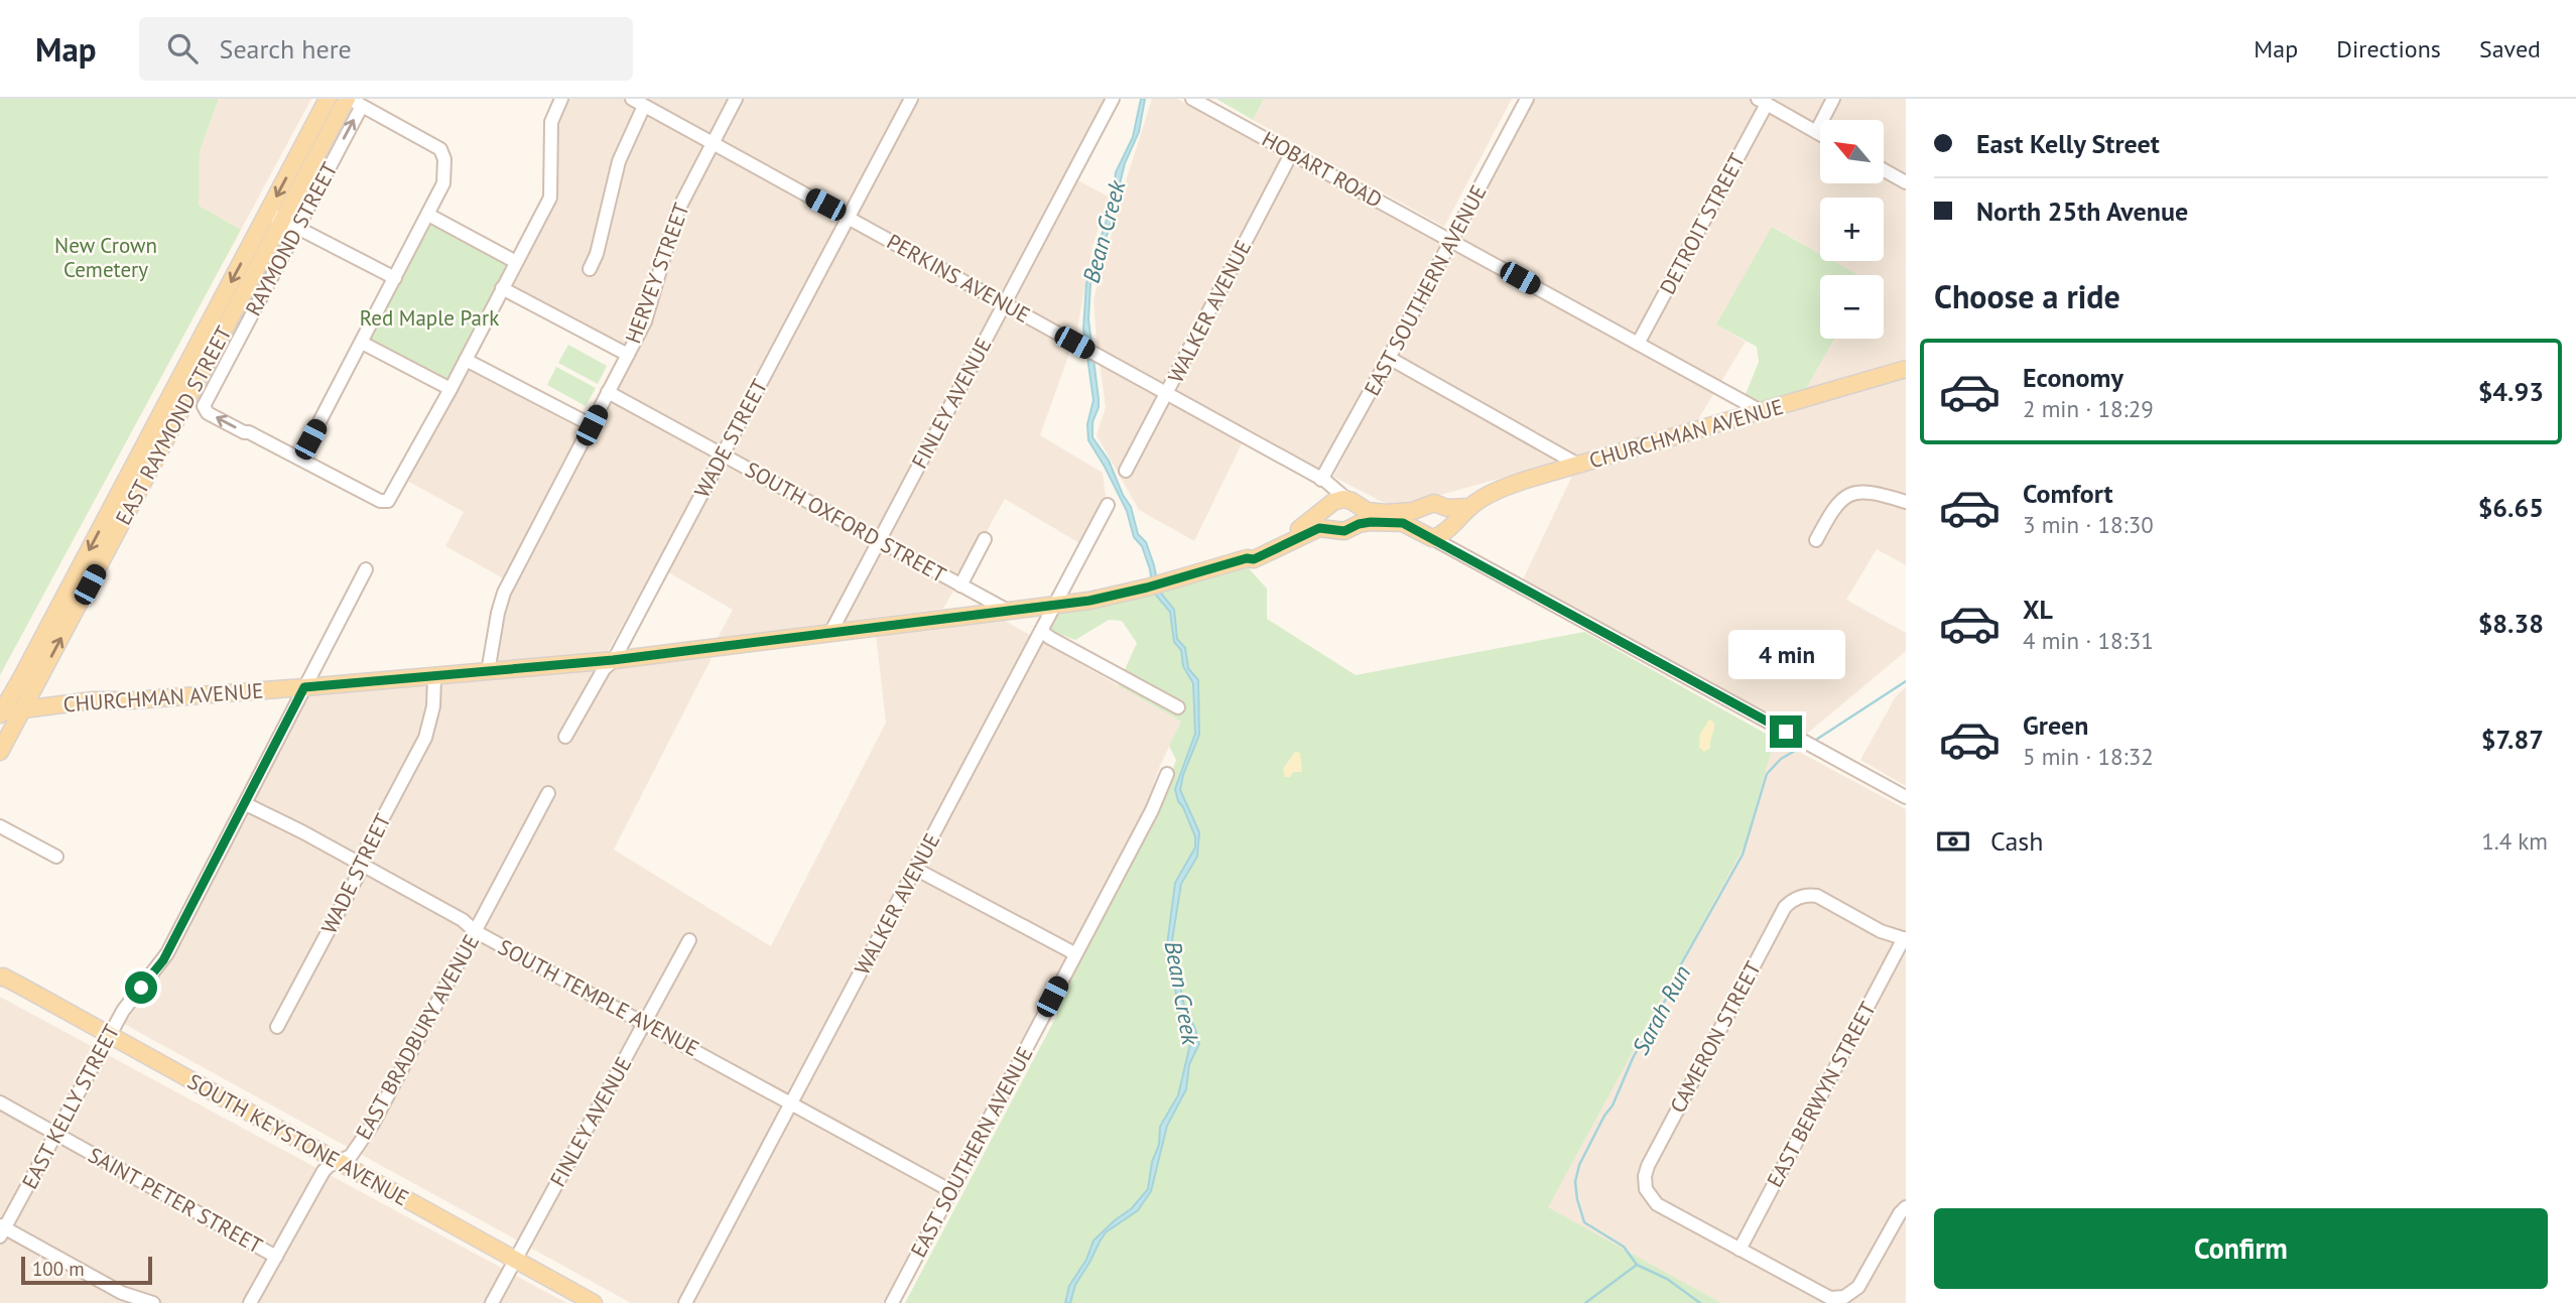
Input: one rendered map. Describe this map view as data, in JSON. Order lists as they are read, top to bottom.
{
  "streets": {
    "main road": ["EAST RAYMOND STREET", "CHURCHMAN AVENUE", "SOUTH KEYSTONE AVENUE"],
    "street": [
      "HOBART ROAD",
      "DETROIT STREET",
      "RAYMOND STREET",
      "HERVEY STREET",
      "PERKINS AVENUE",
      "EAST SOUTHERN AVENUE",
      "WALKER AVENUE",
      "FINLEY AVENUE",
      "WADE STREET",
      "SOUTH OXFORD STREET",
      "SOUTH TEMPLE AVENUE",
      "EAST BRADBURY AVENUE",
      "CAMERON STREET",
      "EAST BERWYN STREET",
      "EAST KELLY STREET",
      "SAINT PETER STREET"
    ]
  },
  "crossings": [
    ["HOBART ROAD", "DETROIT STREET"],
    ["HOBART ROAD", "EAST SOUTHERN AVENUE"],
    ["HOBART ROAD", "WALKER AVENUE"],
    ["HOBART ROAD", "CHURCHMAN AVENUE"],
    ["RAYMOND STREET", "EAST RAYMOND STREET"],
    ["HERVEY STREET", "PERKINS AVENUE"],
    ["HERVEY STREET", "CHURCHMAN AVENUE"],
    ["HERVEY STREET", "SOUTH OXFORD STREET"],
    ["PERKINS AVENUE", "EAST SOUTHERN AVENUE"],
    ["PERKINS AVENUE", "WALKER AVENUE"],
    ["PERKINS AVENUE", "FINLEY AVENUE"],
    ["PERKINS AVENUE", "CHURCHMAN AVENUE"],
    ["PERKINS AVENUE", "WADE STREET"],
    ["EAST SOUTHERN AVENUE", "SOUTH TEMPLE AVENUE"],
    ["WALKER AVENUE", "CHURCHMAN AVENUE"],
    ["WALKER AVENUE", "SOUTH TEMPLE AVENUE"],
    ["FINLEY AVENUE", "CHURCHMAN AVENUE"],
    ["FINLEY AVENUE", "SOUTH OXFORD STREET"],
    ["FINLEY AVENUE", "SOUTH TEMPLE AVENUE"],
    ["FINLEY AVENUE", "SOUTH KEYSTONE AVENUE"],
    ["EAST RAYMOND STREET", "CHURCHMAN AVENUE"],
    ["CHURCHMAN AVENUE", "WADE STREET"],
    ["CHURCHMAN AVENUE", "SOUTH OXFORD STREET"],
    ["CHURCHMAN AVENUE", "EAST KELLY STREET"],
    ["WADE STREET", "SOUTH OXFORD STREET"],
    ["WADE STREET", "SOUTH TEMPLE AVENUE"],
    ["SOUTH TEMPLE AVENUE", "EAST BRADBURY AVENUE"],
    ["SOUTH TEMPLE AVENUE", "EAST KELLY STREET"],
    ["EAST BRADBURY AVENUE", "SOUTH KEYSTONE AVENUE"],
    ["EAST BRADBURY AVENUE", "SAINT PETER STREET"],
    ["CAMERON STREET", "EAST BERWYN STREET"],
    ["EAST KELLY STREET", "SOUTH KEYSTONE AVENUE"],
    ["EAST KELLY STREET", "SAINT PETER STREET"]
  ],
  "water": ["Bean Creek", "Sarah Run"],
  "parks": ["New Crown Cemetery", "Red Maple Park"],
  "scale_bar": "100 m",
  "north": "top left",
  "page": {
    "header": "Map",
    "search": "Search here",
    "nav": ["Map", "Directions", "Saved"],
    "banner": ["East Kelly Street", "North 25th Avenue"],
    "map_buttons": ["+", "−"],
    "heading": "Choose a ride",
    "list": [
      {
        "name": "Economy",
        "note": "2 min · 18:29",
        "value": "$4.93"
      },
      {
        "name": "Comfort",
        "note": "3 min · 18:30",
        "value": "$6.65"
      },
      {
        "name": "XL",
        "note": "4 min · 18:31",
        "value": "$8.38"
      },
      {
        "name": "Green",
        "note": "5 min · 18:32",
        "value": "$7.87"
      }
    ],
    "bubble": "4 min",
    "pay": ["Cash", "1.4 km"],
    "buttons": "Confirm",
    "scale": "100 m"
  }
}
